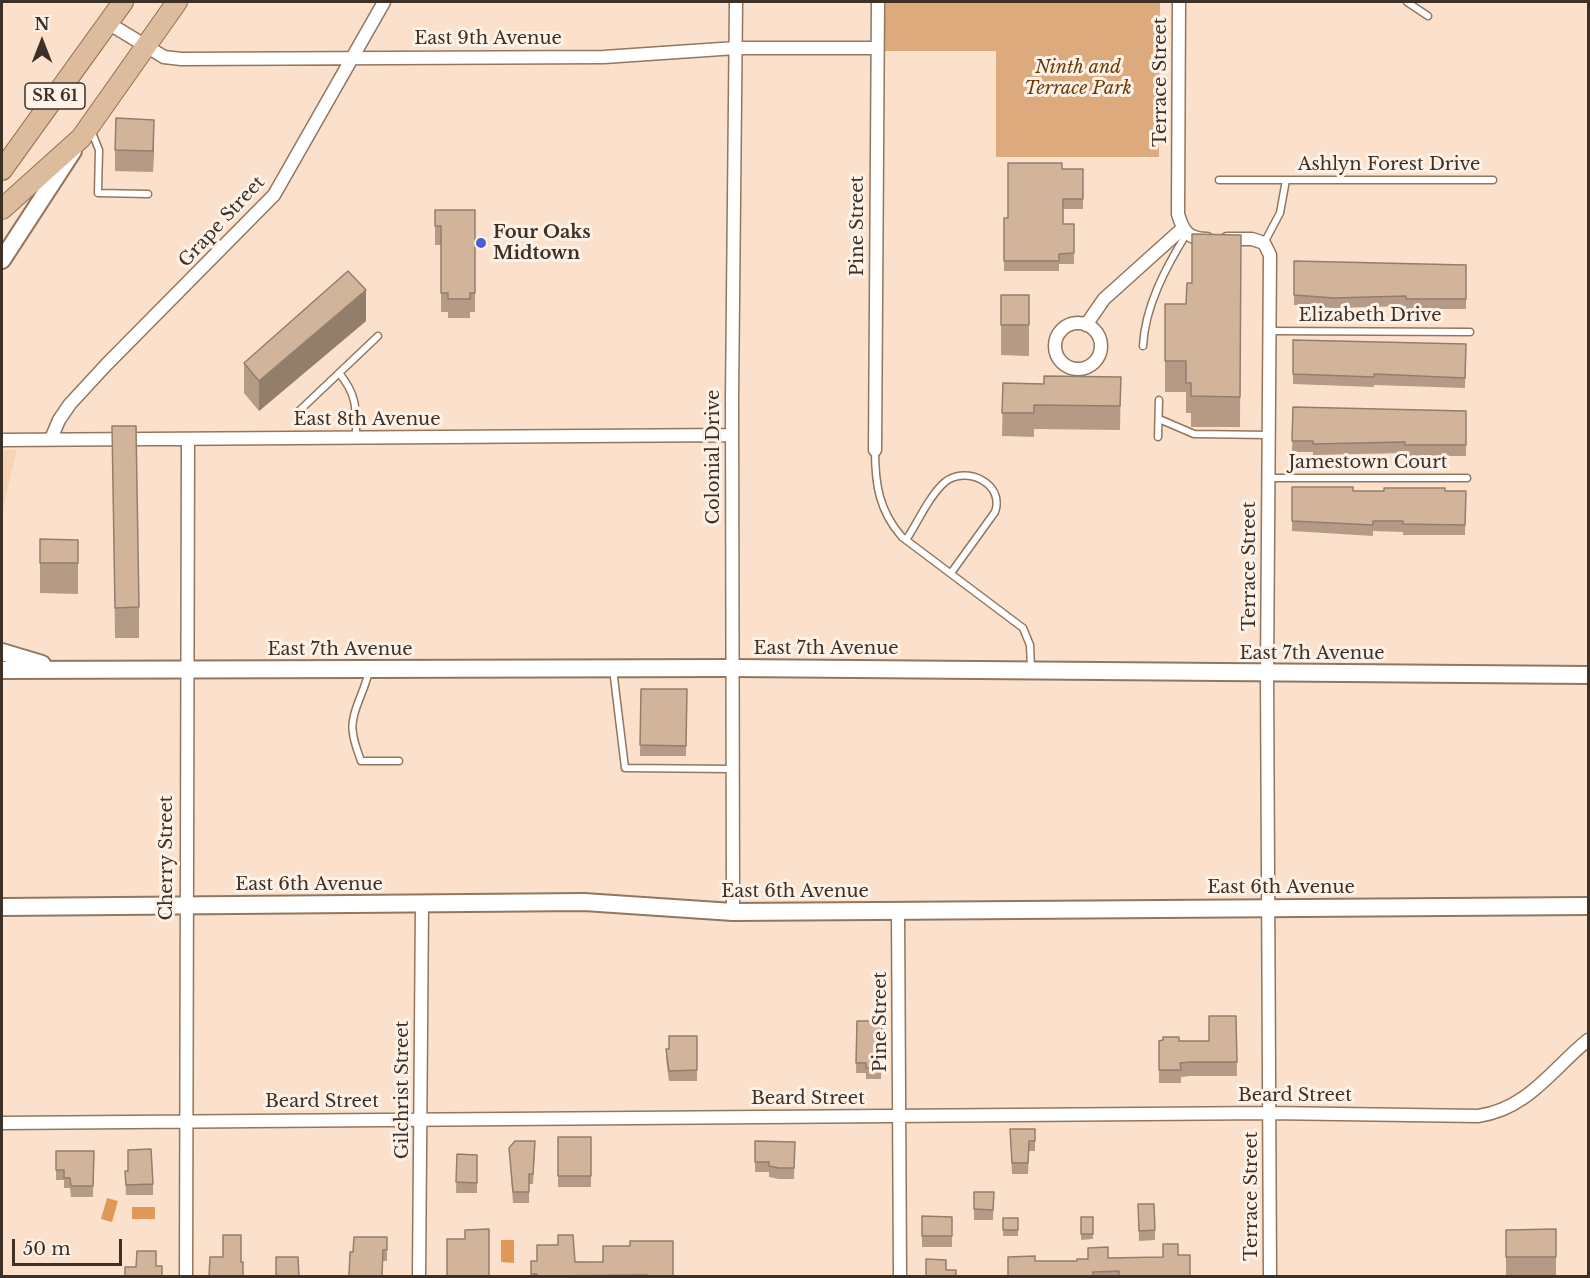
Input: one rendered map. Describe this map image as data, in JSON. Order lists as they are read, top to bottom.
{
  "streets": {
    "main road": ["SR 61"],
    "street": [
      "East 9th Avenue",
      "Terrace Street",
      "Grape Street",
      "Pine Street",
      "East 8th Avenue",
      "Colonial Drive",
      "East 7th Avenue",
      "Cherry Street",
      "East 6th Avenue",
      "Gilchrist Street",
      "Beard Street"
    ],
    "lane": ["Ashlyn Forest Drive", "Elizabeth Drive", "Jamestown Court"]
  },
  "crossings": [
    ["East 9th Avenue", "SR 61"],
    ["East 9th Avenue", "Grape Street"],
    ["East 9th Avenue", "Pine Street"],
    ["East 9th Avenue", "Colonial Drive"],
    ["Terrace Street", "Ashlyn Forest Drive"],
    ["Terrace Street", "Elizabeth Drive"],
    ["Terrace Street", "Jamestown Court"],
    ["Terrace Street", "East 7th Avenue"],
    ["Terrace Street", "East 6th Avenue"],
    ["Terrace Street", "Beard Street"],
    ["Grape Street", "East 8th Avenue"],
    ["Pine Street", "East 6th Avenue"],
    ["Pine Street", "Beard Street"],
    ["East 8th Avenue", "Colonial Drive"],
    ["East 8th Avenue", "Cherry Street"],
    ["Colonial Drive", "East 7th Avenue"],
    ["Colonial Drive", "East 6th Avenue"],
    ["East 7th Avenue", "Cherry Street"],
    ["Cherry Street", "East 6th Avenue"],
    ["Cherry Street", "Beard Street"],
    ["East 6th Avenue", "Gilchrist Street"],
    ["Gilchrist Street", "Beard Street"]
  ],
  "parks": ["Ninth and Terrace Park"],
  "places": ["Four Oaks Midtown"],
  "scale_bar": "50 m",
  "north": "top"
}
